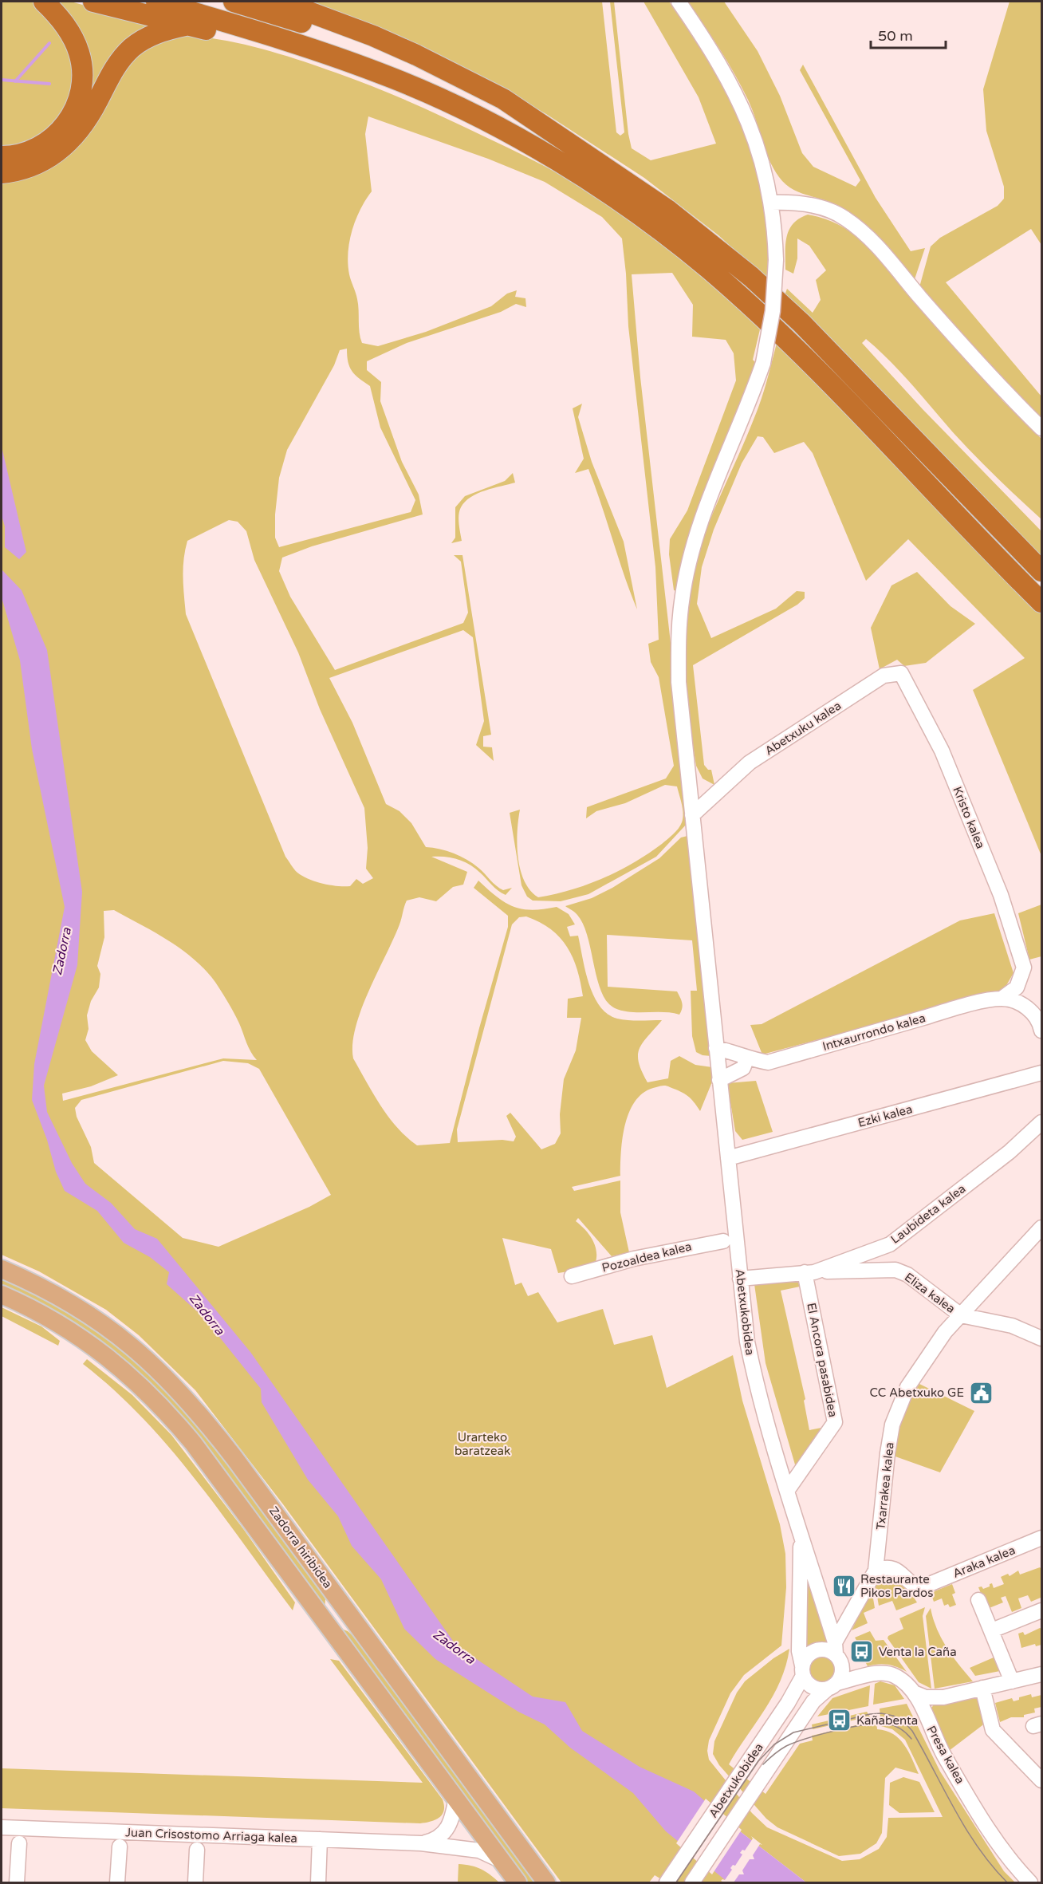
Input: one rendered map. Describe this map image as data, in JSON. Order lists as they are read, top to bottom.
{
  "streets": {
    "main road": ["Zadorra hiribidea"],
    "street": [
      "Abetxuku kalea",
      "Kristo kalea",
      "Intxaurrondo kalea",
      "Ezki kalea",
      "Laubideta kalea",
      "Pozoaldea kalea",
      "Eliza kalea",
      "Abetxukobidea",
      "El Ancora pasabidea",
      "Txarrakea kalea",
      "Araka kalea",
      "Presa kalea",
      "Juan Crisostomo Arriaga kalea"
    ]
  },
  "crossings": [
    ["Abetxuku kalea", "Kristo kalea"],
    ["Abetxuku kalea", "Abetxukobidea"],
    ["Kristo kalea", "Intxaurrondo kalea"],
    ["Intxaurrondo kalea", "Abetxukobidea"],
    ["Ezki kalea", "Abetxukobidea"],
    ["Laubideta kalea", "Eliza kalea"],
    ["Laubideta kalea", "Abetxukobidea"],
    ["Laubideta kalea", "El Ancora pasabidea"],
    ["Eliza kalea", "El Ancora pasabidea"],
    ["Eliza kalea", "Txarrakea kalea"],
    ["Abetxukobidea", "El Ancora pasabidea"],
    ["Abetxukobidea", "Txarrakea kalea"],
    ["Abetxukobidea", "Presa kalea"],
    ["Txarrakea kalea", "Araka kalea"],
    ["Txarrakea kalea", "Presa kalea"],
    ["Zadorra hiribidea", "Juan Crisostomo Arriaga kalea"]
  ],
  "water": ["Zadorra"],
  "parks": ["Urarteko baratzeak"],
  "places": {
    "public building": ["CC Abetxuko GE"],
    "restaurant": ["Restaurante Pikos Pardos"],
    "bus stop": ["Venta la Caña", "Kañabenta"]
  },
  "scale_bar": "50 m"
}
